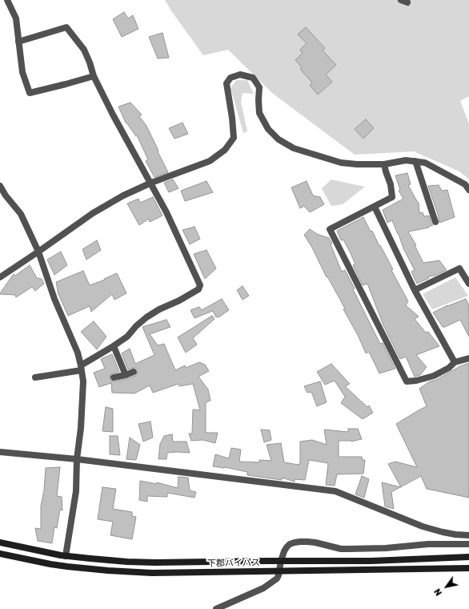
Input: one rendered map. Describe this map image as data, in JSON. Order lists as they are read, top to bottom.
{
  "streets": {
    "street": ["下郡バイパス"]
  },
  "north": "bottom left"
}
